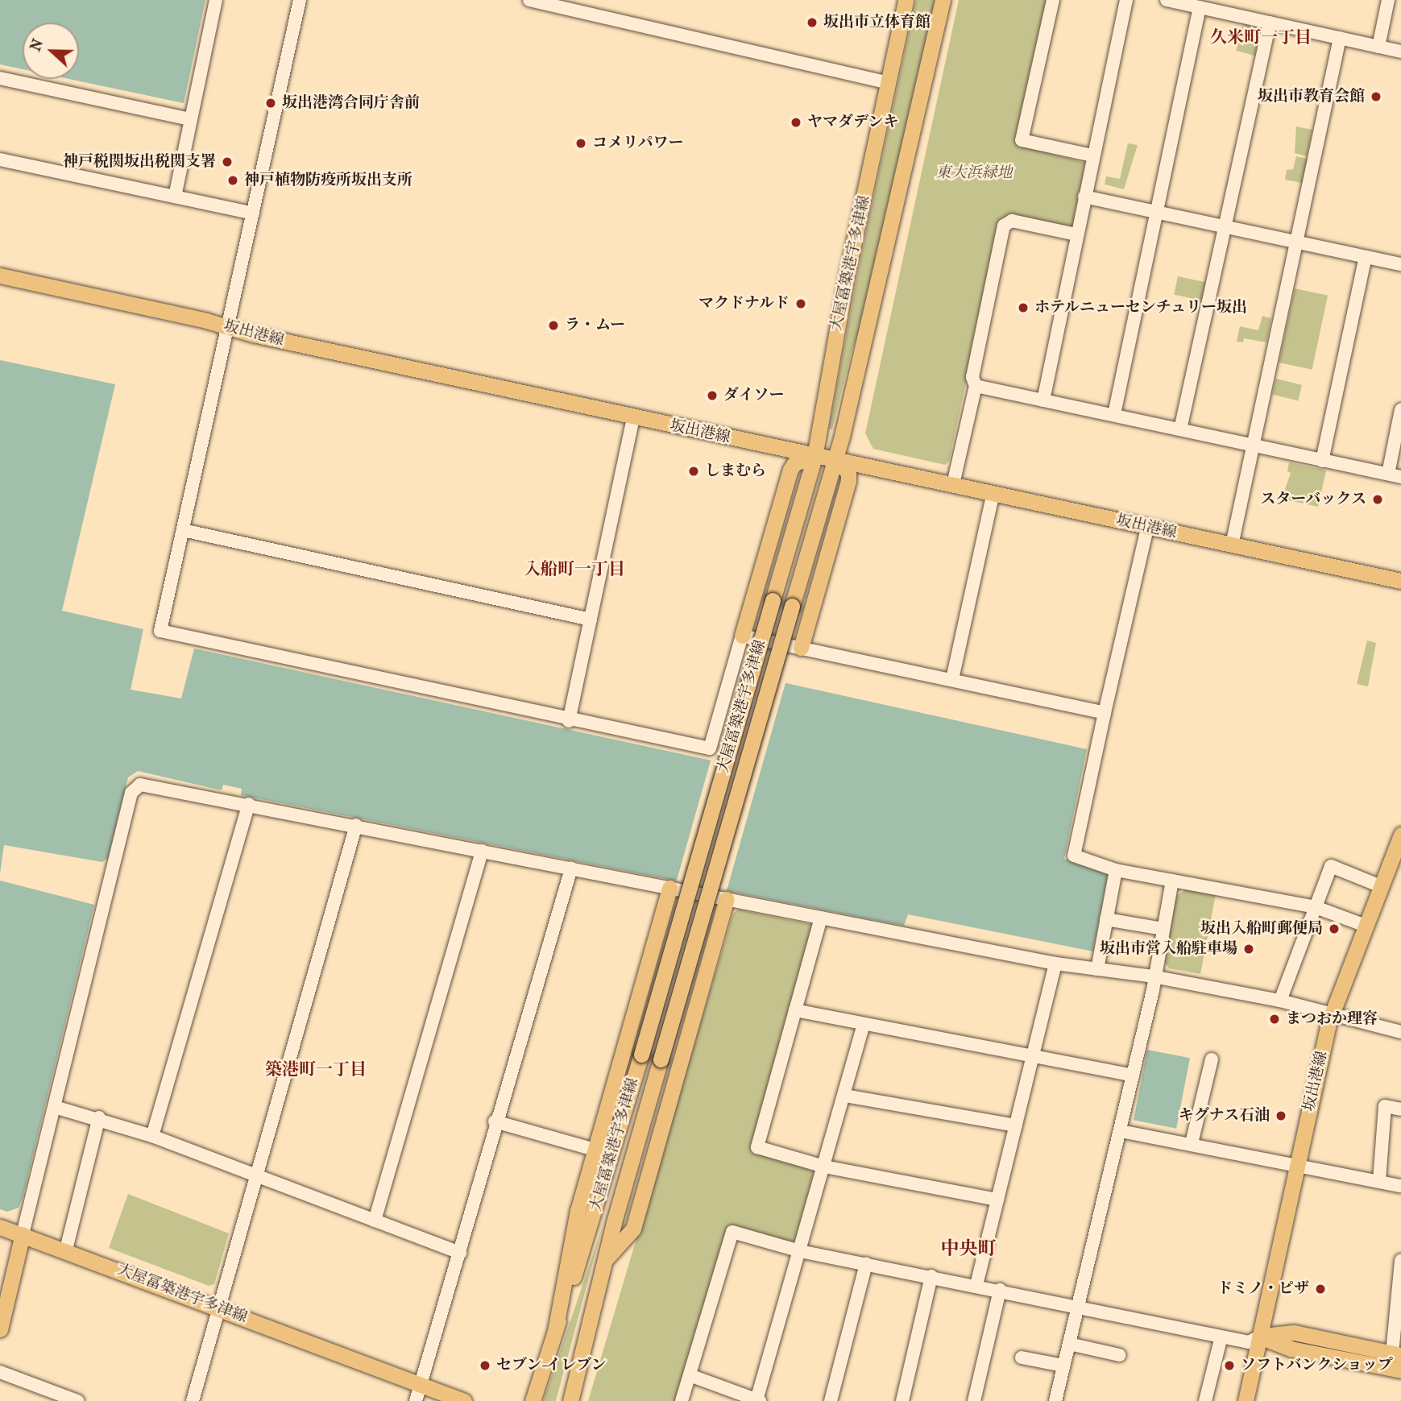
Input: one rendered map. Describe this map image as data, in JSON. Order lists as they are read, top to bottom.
{
  "streets": {
    "main road": ["大屋冨築港宇多津線", "坂出港線"]
  },
  "crossings": [
    ["大屋冨築港宇多津線", "坂出港線"]
  ],
  "districts": [
    "久米町一丁目",
    "入船町一丁目",
    "築港町一丁目",
    "中央町"
  ],
  "parks": ["東大浜緑地"],
  "places": [
    "坂出市立体育館",
    "坂出市教育会館",
    "坂出港湾合同庁舎前",
    "ヤマダデンキ",
    "コメリパワー",
    "神戸税関坂出税関支署",
    "神戸植物防疫所坂出支所",
    "マクドナルド",
    "ホテルニューセンチュリー坂出",
    "ラ・ムー",
    "ダイソー",
    "しまむら",
    "スターバックス",
    "坂出入船町郵便局",
    "坂出市営入船駐車場",
    "まつおか理容",
    "キグナス石油",
    "ドミノ・ピザ",
    "セブン-イレブン",
    "ソフトバンクショップ"
  ],
  "north": "left"
}
